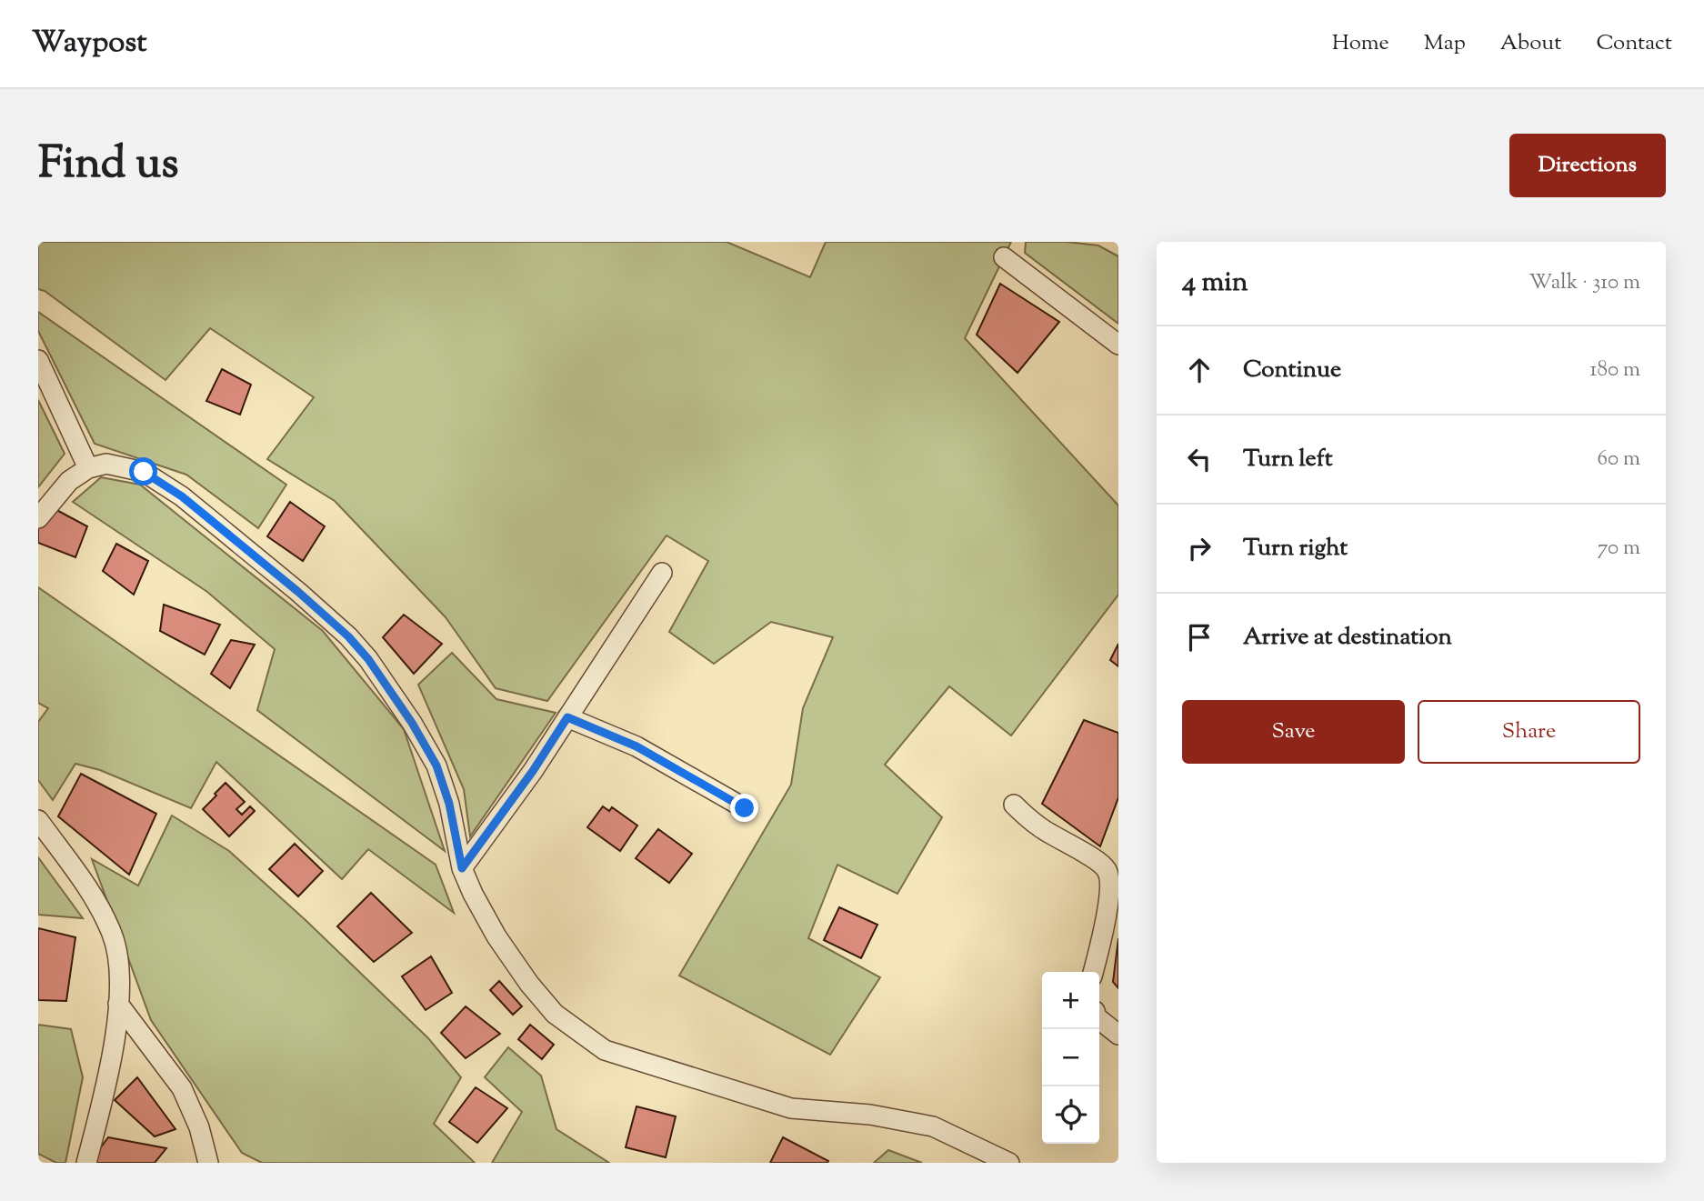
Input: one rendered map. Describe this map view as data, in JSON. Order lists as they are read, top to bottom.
{
  "page": {
    "header": "Waypost",
    "nav": [
      "Home",
      "Map",
      "About",
      "Contact"
    ],
    "title": "Find us",
    "buttons": [
      "Directions",
      ["Save", "Share"]
    ],
    "heading": ["4 min", "Walk · 310 m"],
    "list": [
      ["Continue", "180 m"],
      ["Turn left", "60 m"],
      ["Turn right", "70 m"],
      "Arrive at destination"
    ],
    "map_buttons": ["+", "−"]
  }
}
